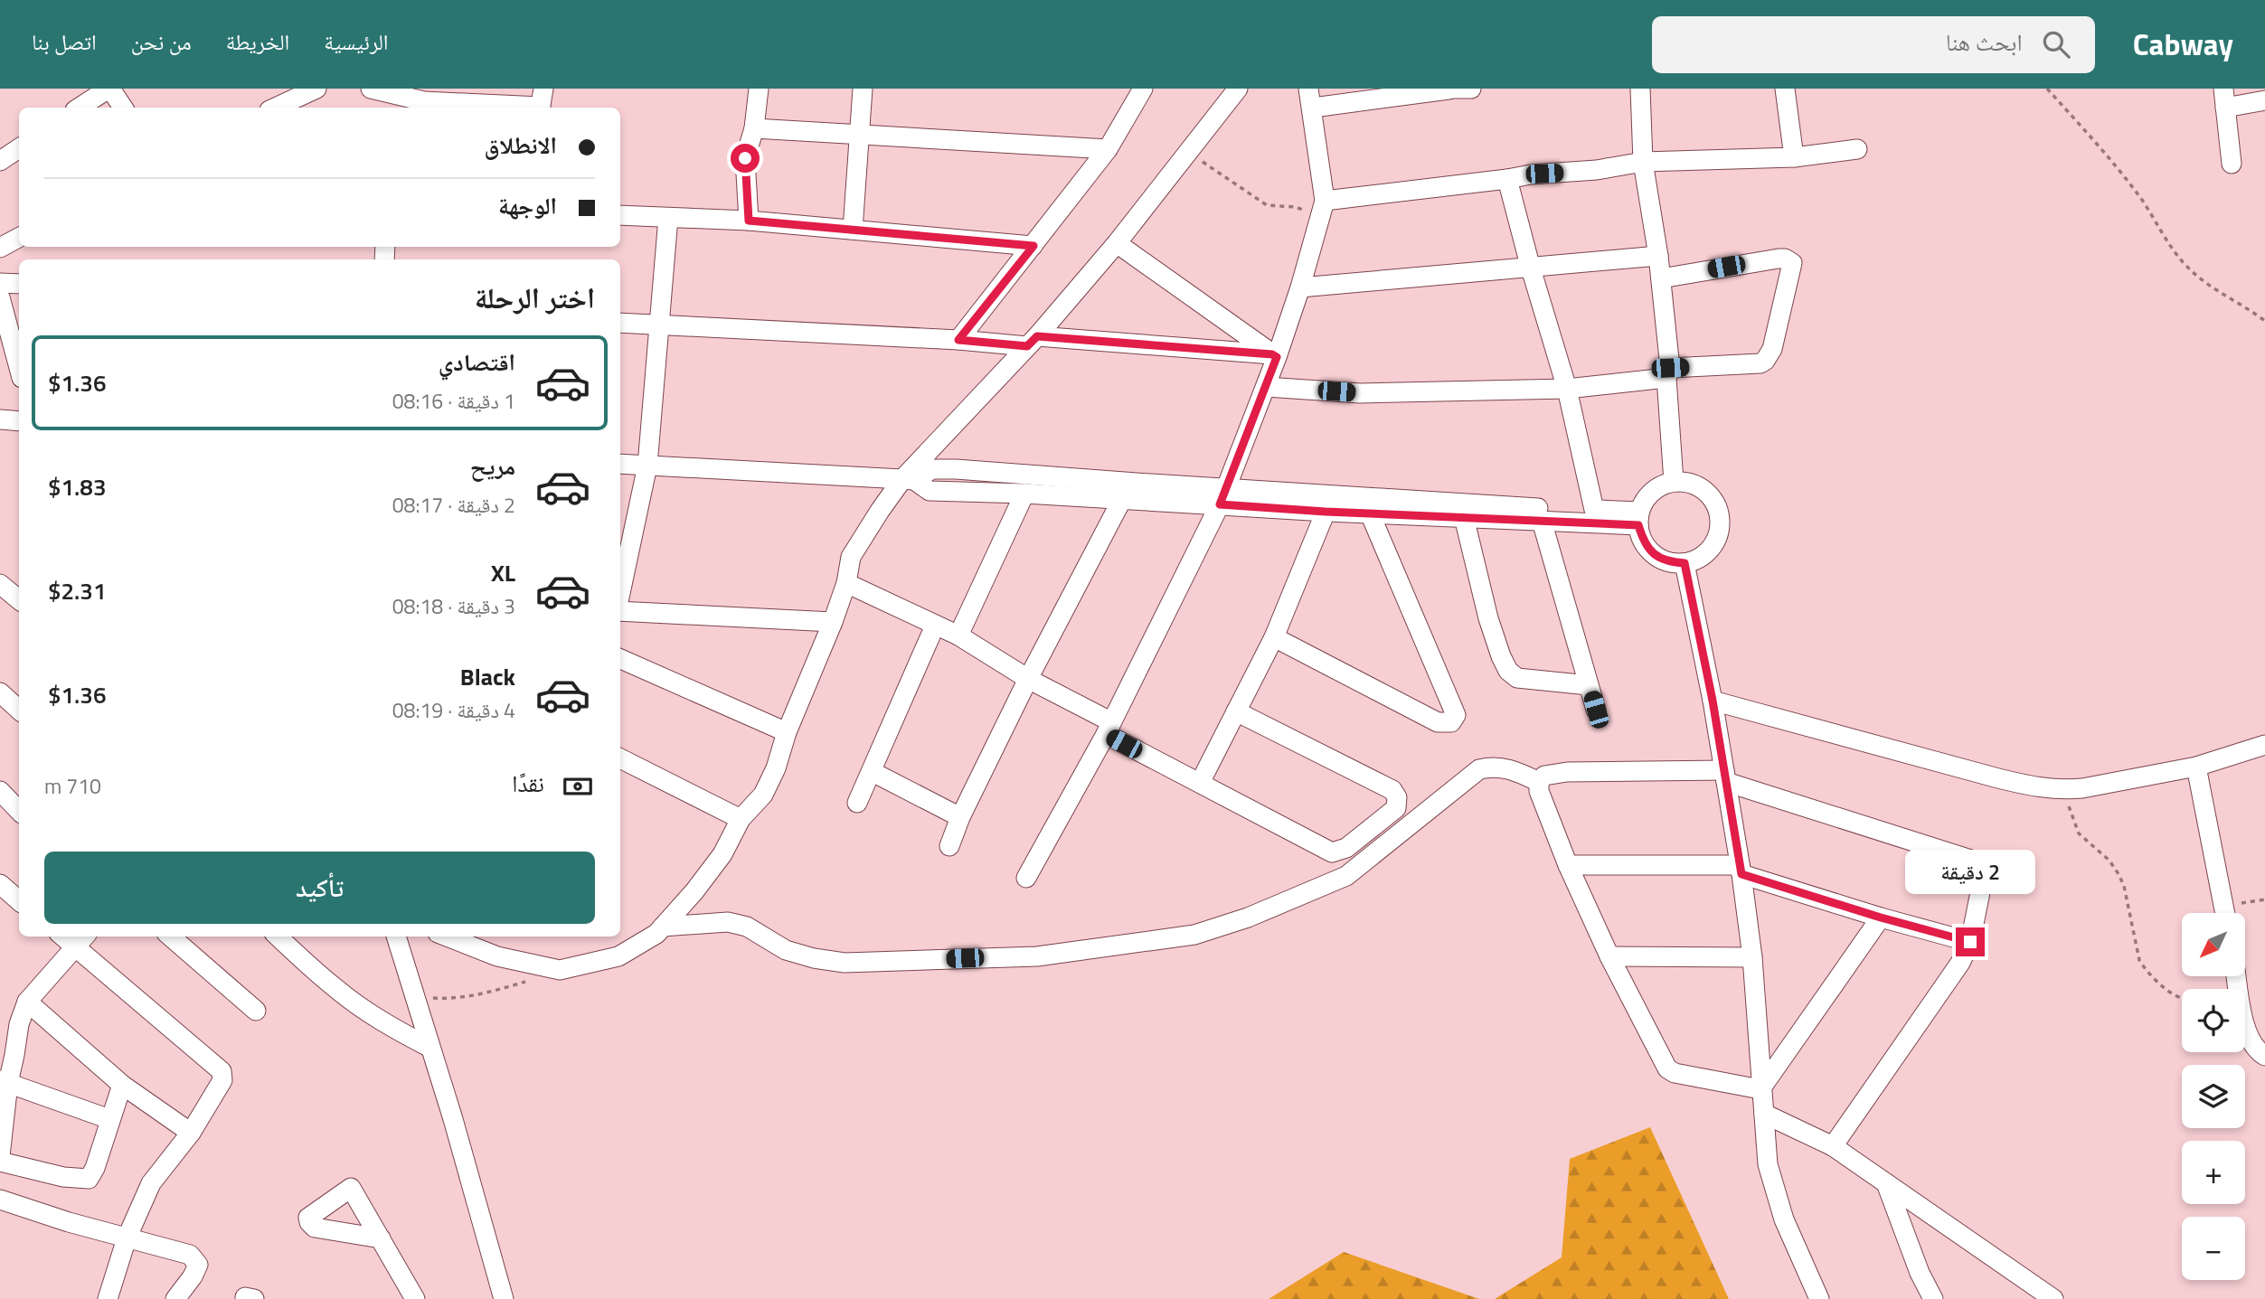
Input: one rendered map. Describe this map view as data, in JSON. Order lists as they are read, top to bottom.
{
  "north": "bottom left",
  "page": {
    "header": "Cabway",
    "search": "ابحث هنا",
    "nav": [
      "الرئيسية",
      "الخريطة",
      "من نحن",
      "اتصل بنا"
    ],
    "banner": ["الانطلاق", "الوجهة"],
    "heading": "اختر الرحلة",
    "list": [
      {
        "name": "اقتصادي",
        "note": "1 دقيقة · 08:16",
        "value": "$1.36"
      },
      {
        "name": "مريح",
        "note": "2 دقيقة · 08:17",
        "value": "$1.83"
      },
      {
        "name": "XL",
        "note": "3 دقيقة · 08:18",
        "value": "$2.31"
      },
      {
        "name": "Black",
        "note": "4 دقيقة · 08:19",
        "value": "$1.36"
      }
    ],
    "pay": ["نقدًا", "710 m"],
    "buttons": "تأكيد",
    "bubble": "2 دقيقة",
    "map_buttons": ["+", "−"]
  }
}
